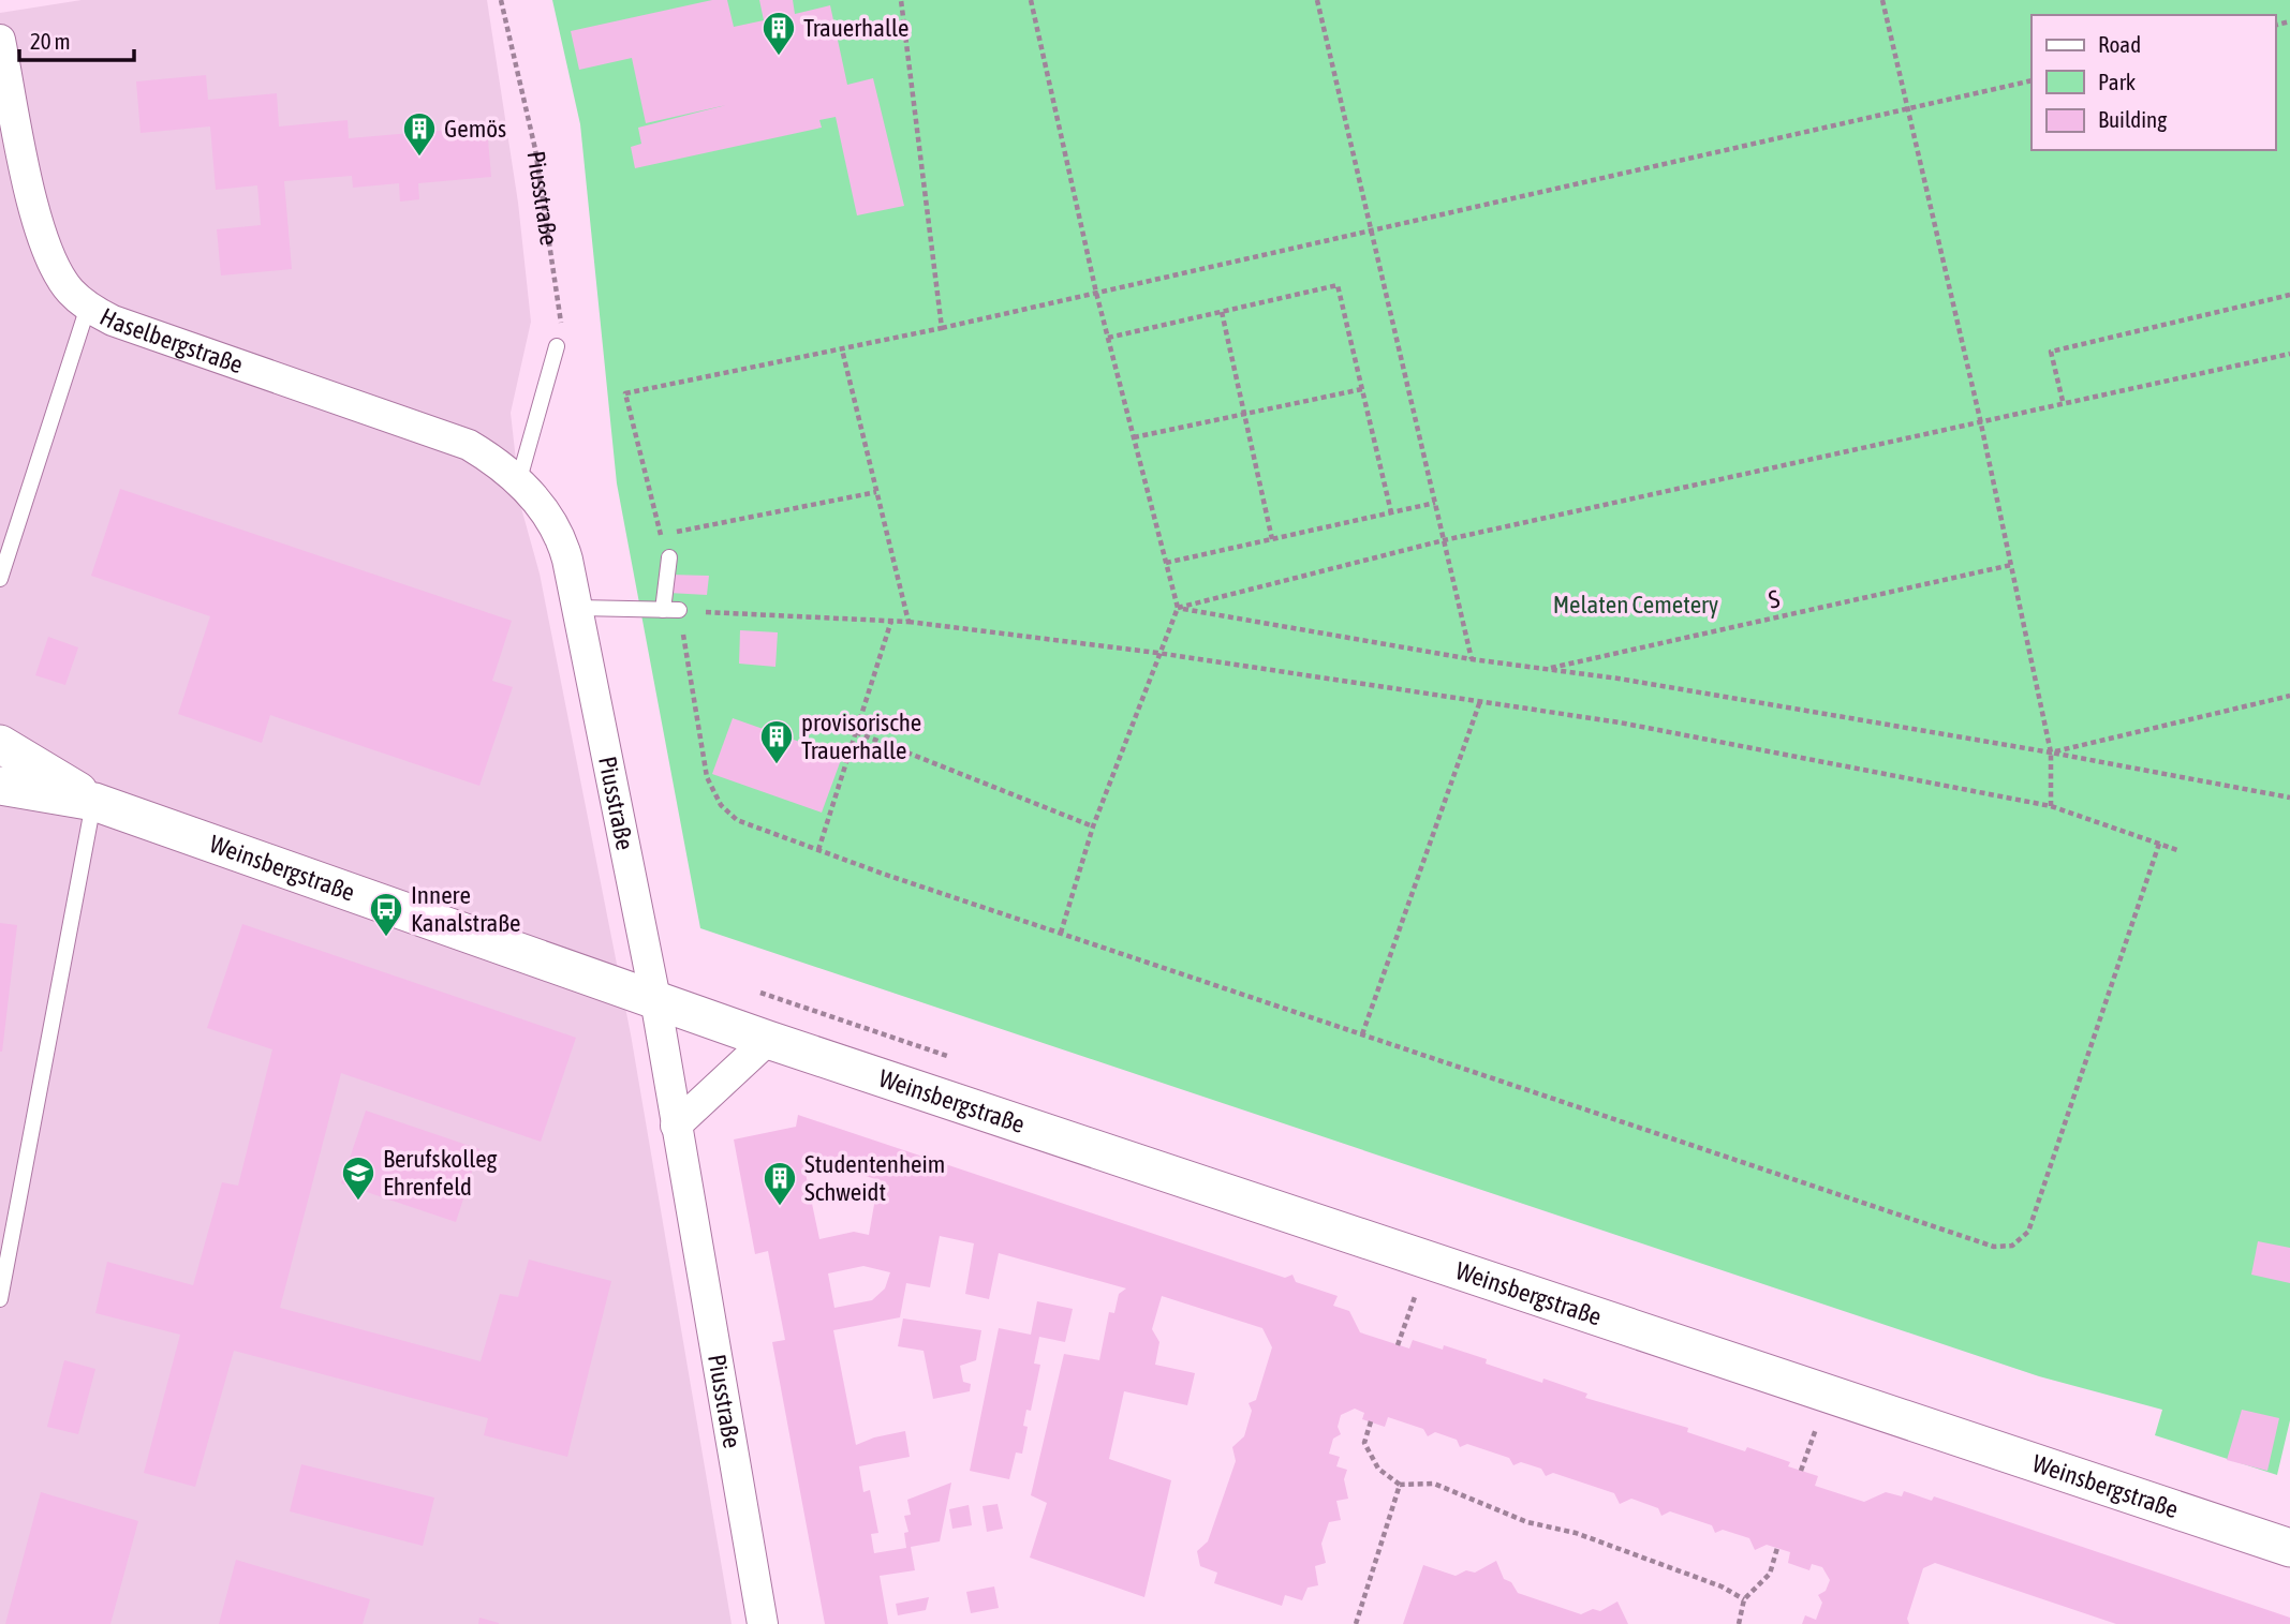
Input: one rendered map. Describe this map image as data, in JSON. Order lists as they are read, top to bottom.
{
  "streets": {
    "street": ["Piusstraße", "Haselbergstraße", "Weinsbergstraße"],
    "path": ["S"]
  },
  "crossings": [
    ["Piusstraße", "Haselbergstraße"],
    ["Piusstraße", "Weinsbergstraße"]
  ],
  "parks": ["Melaten Cemetery"],
  "places": {
    "building": [
      "Trauerhalle",
      "Gemös",
      "provisorische Trauerhalle",
      "Studentenheim Schweidt"
    ],
    "bus stop": ["Innere Kanalstraße"],
    "school or university": ["Berufskolleg Ehrenfeld"]
  },
  "legend": ["Road", "Park", "Building"],
  "scale_bar": "20 m"
}
